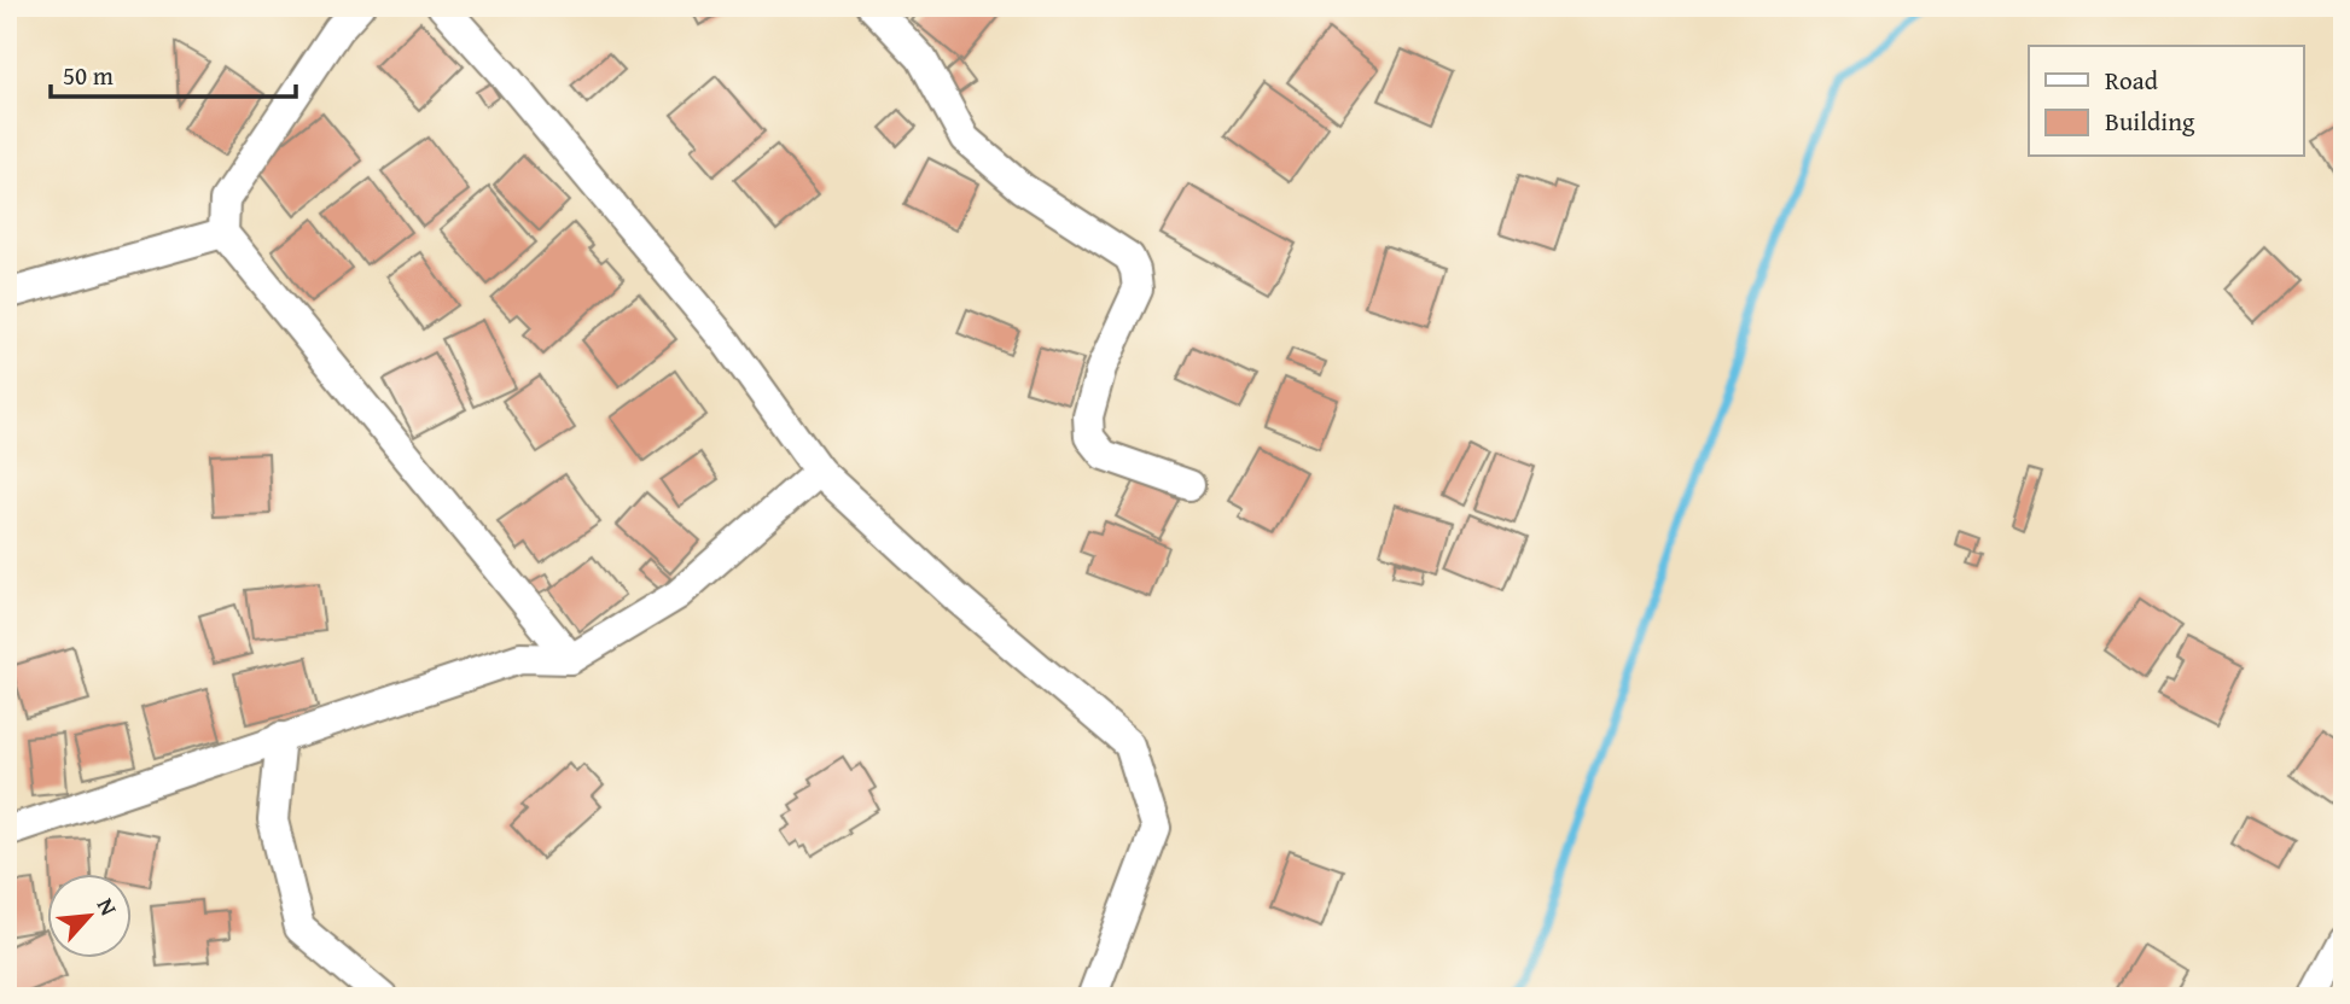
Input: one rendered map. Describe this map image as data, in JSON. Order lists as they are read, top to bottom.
{
  "legend": ["Road", "Building"],
  "scale_bar": "50 m",
  "north": "top right"
}
